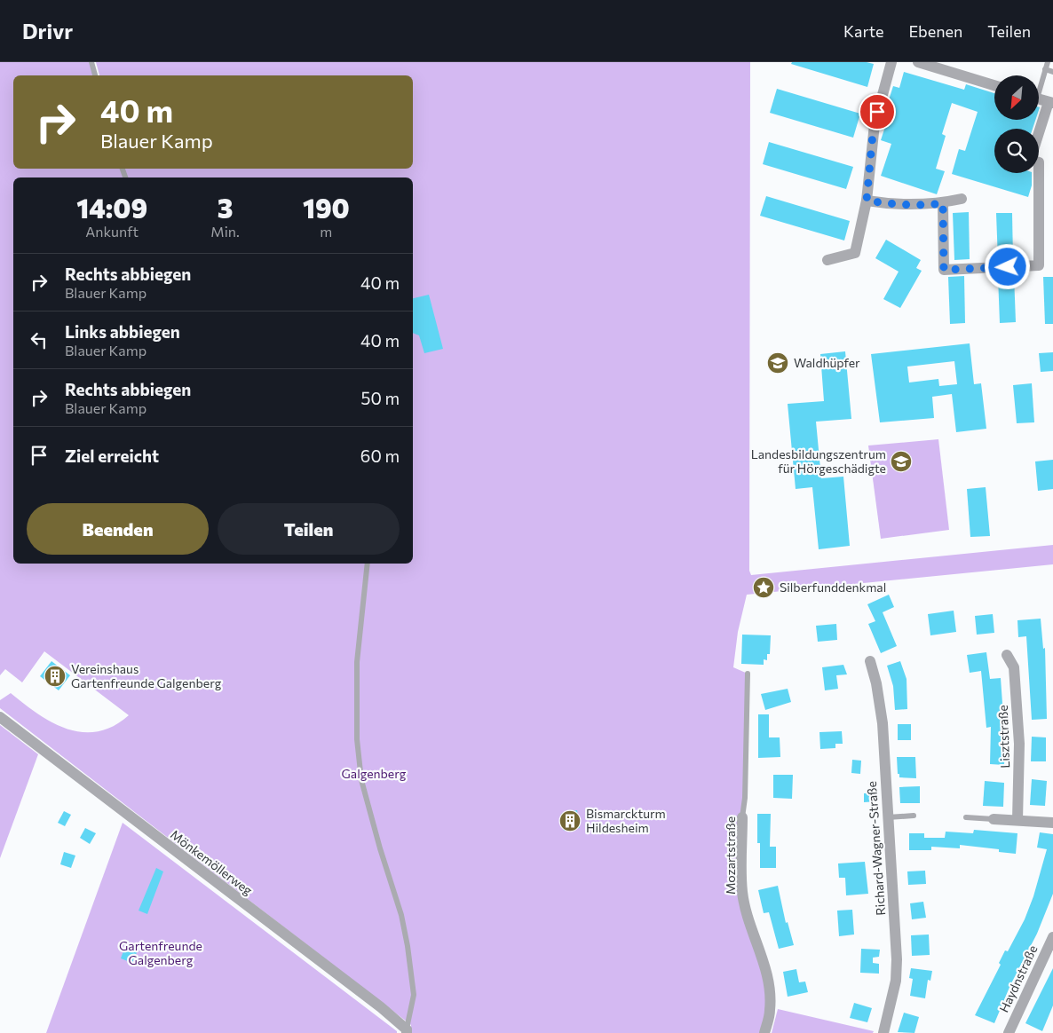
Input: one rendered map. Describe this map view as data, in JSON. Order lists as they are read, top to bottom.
{
  "streets": {
    "street": [
      "Lisztstraße",
      "Richard-Wagner-Straße",
      "Mozartstraße",
      "Mönkemöllerweg",
      "Haydnstraße"
    ]
  },
  "parks": ["Galgenberg", "Gartenfreunde Galgenberg"],
  "places": {
    "school or university": ["Waldhüpfer", "Landesbildungszentrum für Hörgeschädigte"],
    "place": ["Silberfunddenkmal"],
    "building": ["Vereinshaus Gartenfreunde Galgenberg", "Bismarckturm Hildesheim"]
  },
  "north": "bottom left",
  "page": {
    "header": "Drivr",
    "nav": ["Karte", "Ebenen", "Teilen"],
    "turn": ["40 m", "Blauer Kamp"],
    "eta": [
      "14:09",
      "Ankunft",
      "3",
      "Min.",
      "190",
      "m"
    ],
    "list": [
      {
        "name": "Rechts abbiegen",
        "note": "Blauer Kamp",
        "value": "40 m"
      },
      {
        "name": "Links abbiegen",
        "note": "Blauer Kamp",
        "value": "40 m"
      },
      {
        "name": "Rechts abbiegen",
        "note": "Blauer Kamp",
        "value": "50 m"
      },
      {
        "name": "Ziel erreicht",
        "value": "60 m"
      }
    ],
    "buttons": ["Beenden", "Teilen"]
  }
}
